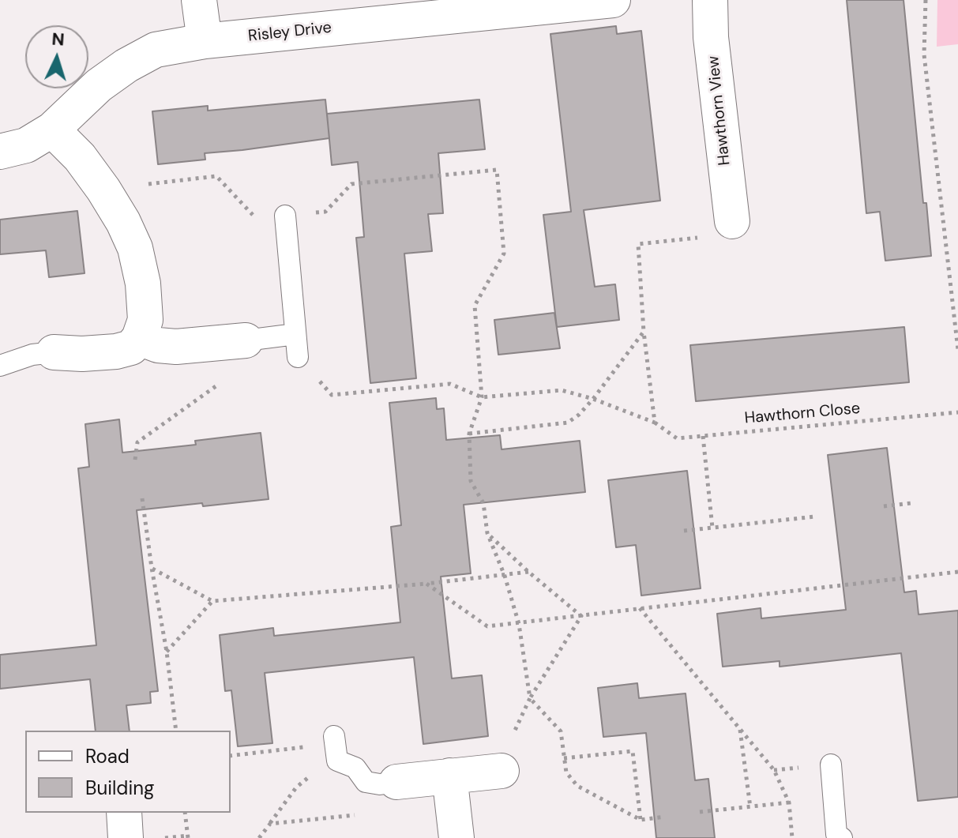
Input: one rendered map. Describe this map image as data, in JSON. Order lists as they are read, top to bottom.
{
  "streets": {
    "street": ["Risley Drive", "Hawthorn View"],
    "path": ["Hawthorn Close"]
  },
  "legend": ["Road", "Building"],
  "north": "top"
}
